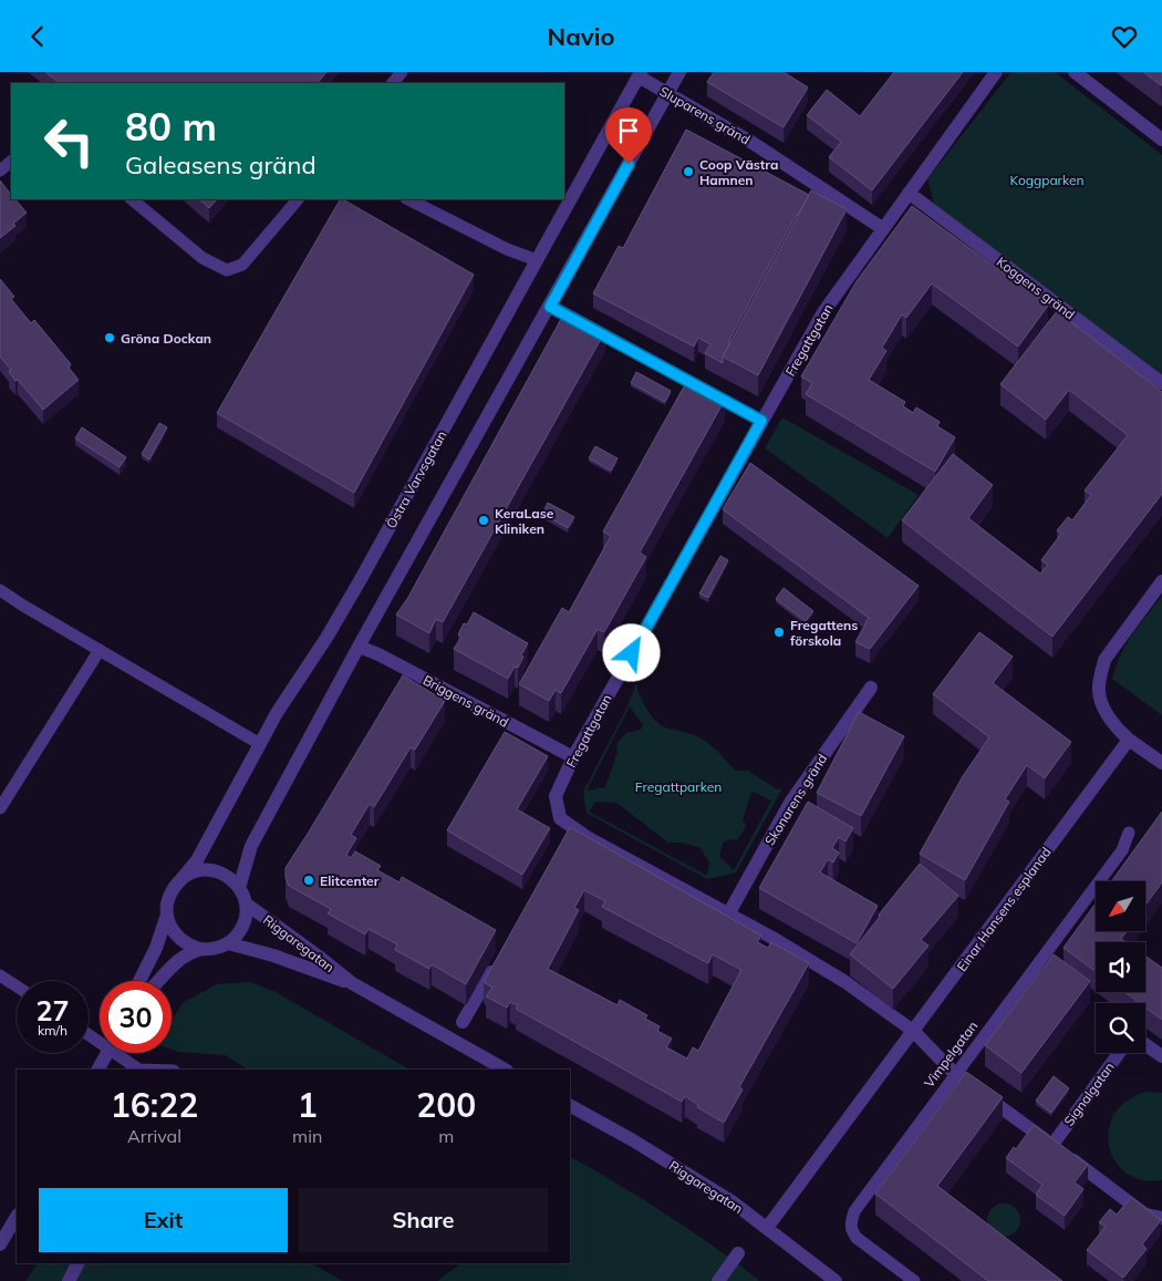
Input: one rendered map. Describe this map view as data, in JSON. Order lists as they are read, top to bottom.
{
  "streets": {
    "street": [
      "Sluparens gränd",
      "Koggens gränd",
      "Fregattgatan",
      "Östra Varvsgatan",
      "Briggens gränd",
      "Skonarens gränd",
      "Einar Hansens esplanad",
      "Riggaregatan",
      "Signalgatan"
    ],
    "lane": ["Vimpelgatan"]
  },
  "crossings": [
    ["Sluparens gränd", "Fregattgatan"],
    ["Sluparens gränd", "Östra Varvsgatan"],
    ["Koggens gränd", "Fregattgatan"],
    ["Fregattgatan", "Briggens gränd"],
    ["Fregattgatan", "Skonarens gränd"],
    ["Fregattgatan", "Einar Hansens esplanad"],
    ["Fregattgatan", "Vimpelgatan"],
    ["Östra Varvsgatan", "Riggaregatan"],
    ["Einar Hansens esplanad", "Riggaregatan"]
  ],
  "parks": ["Koggparken", "Fregattparken"],
  "places": [
    "Coop Västra Hamnen",
    "Gröna Dockan",
    "KeraLase Kliniken",
    "Fregattens förskola",
    "Elitcenter"
  ],
  "north": "bottom left",
  "page": {
    "header": "Navio",
    "turn": ["80 m", "Galeasens gränd"],
    "speed": "27 km/h",
    "limit": "30",
    "eta": [
      "16:22",
      "Arrival",
      "1",
      "min",
      "200",
      "m"
    ],
    "buttons": ["Exit", "Share"]
  }
}
